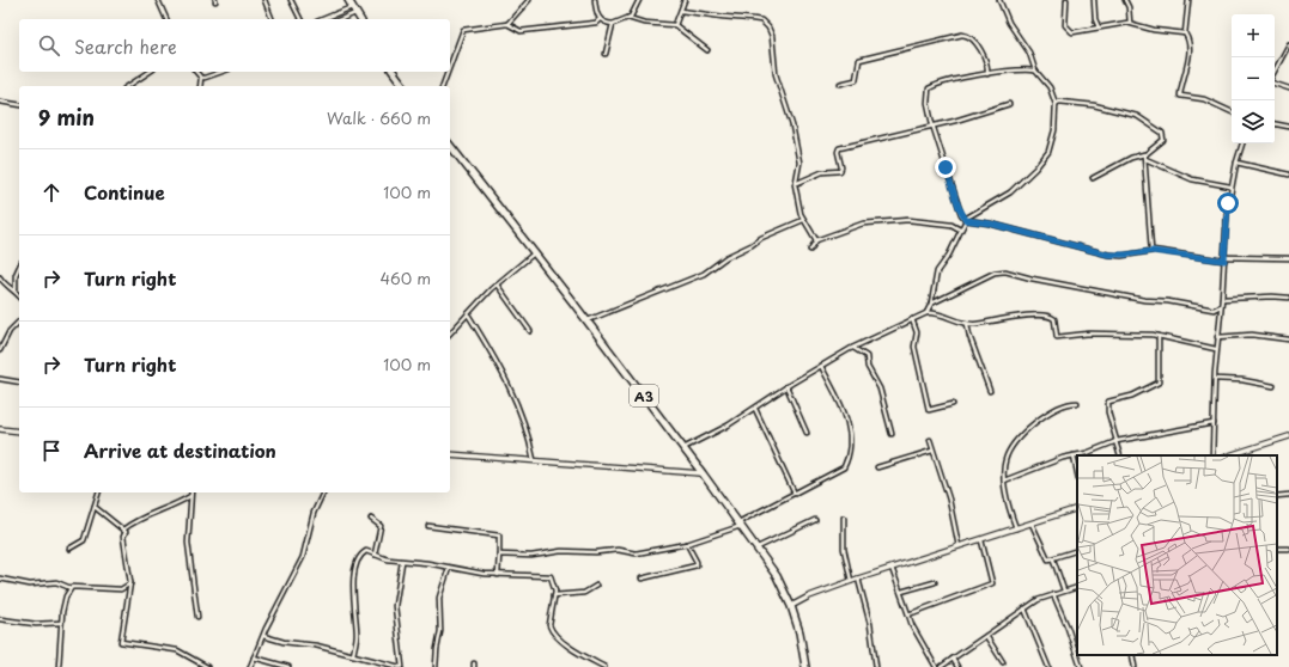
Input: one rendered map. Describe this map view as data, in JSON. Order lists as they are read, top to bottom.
{
  "streets": {
    "highway": ["A3"]
  },
  "page": {
    "map_buttons": ["+", "−"],
    "search": "Search here",
    "heading": ["9 min", "Walk · 660 m"],
    "list": [
      ["Continue", "100 m"],
      ["Turn right", "460 m"],
      ["Turn right", "100 m"],
      "Arrive at destination"
    ]
  }
}
